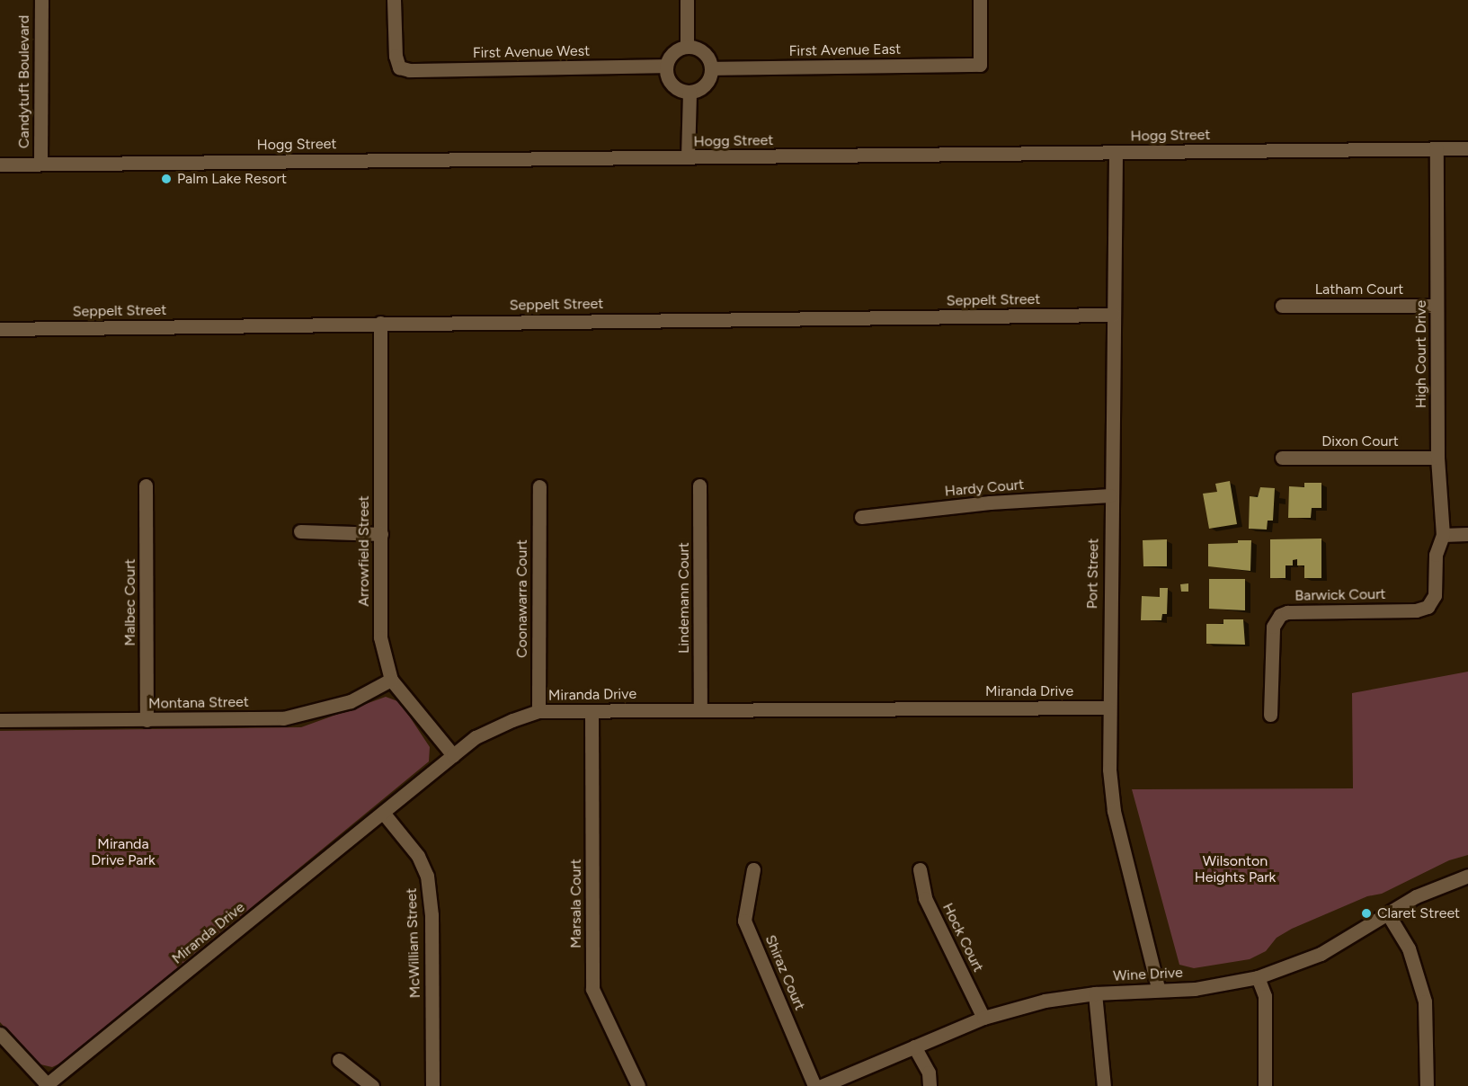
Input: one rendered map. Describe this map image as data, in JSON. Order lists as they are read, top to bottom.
{
  "streets": {
    "street": [
      "First Avenue East",
      "First Avenue West",
      "Candytuft Boulevard",
      "Hogg Street",
      "Latham Court",
      "Seppelt Street",
      "High Court Drive",
      "Dixon Court",
      "Hardy Court",
      "Arrowfield Street",
      "Port Street",
      "Barwick Court",
      "Lindemann Court",
      "Coonawarra Court",
      "Malbec Court",
      "Miranda Drive",
      "Montana Street",
      "Marsala Court",
      "Hock Court",
      "McWilliam Street",
      "Shiraz Court",
      "Wine Drive"
    ]
  },
  "crossings": [
    ["First Avenue East", "First Avenue West"],
    ["Candytuft Boulevard", "Hogg Street"],
    ["Hogg Street", "High Court Drive"],
    ["Hogg Street", "Port Street"],
    ["Latham Court", "High Court Drive"],
    ["Seppelt Street", "Arrowfield Street"],
    ["Seppelt Street", "Port Street"],
    ["High Court Drive", "Dixon Court"],
    ["High Court Drive", "Barwick Court"],
    ["Hardy Court", "Port Street"],
    ["Arrowfield Street", "Miranda Drive"],
    ["Arrowfield Street", "Montana Street"],
    ["Port Street", "Miranda Drive"],
    ["Port Street", "Wine Drive"],
    ["Lindemann Court", "Miranda Drive"],
    ["Coonawarra Court", "Miranda Drive"],
    ["Malbec Court", "Montana Street"],
    ["Miranda Drive", "Marsala Court"],
    ["Miranda Drive", "McWilliam Street"],
    ["Hock Court", "Wine Drive"]
  ],
  "parks": ["Miranda Drive Park", "Wilsonton Heights Park"],
  "places": ["Palm Lake Resort", "Claret Street"]
}
